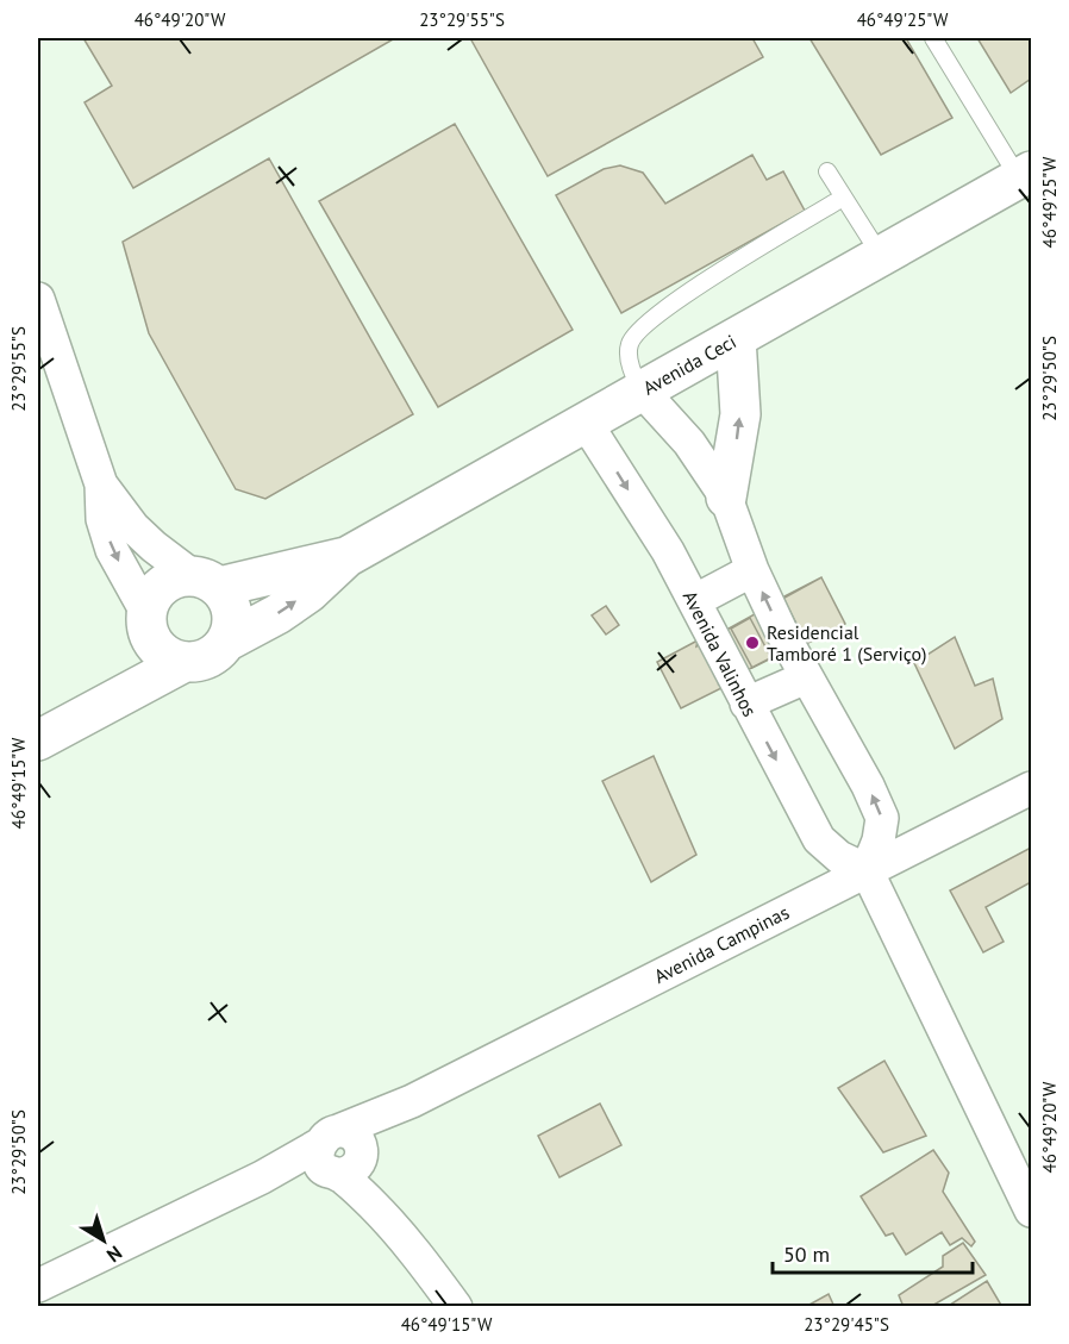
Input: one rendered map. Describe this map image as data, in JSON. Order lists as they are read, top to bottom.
{
  "streets": {
    "main road": ["Avenida Ceci"],
    "street": ["Avenida Valinhos", "Avenida Campinas"]
  },
  "crossings": [
    ["Avenida Ceci", "Avenida Valinhos"],
    ["Avenida Valinhos", "Avenida Campinas"]
  ],
  "places": ["Residencial Tamboré 1 (Serviço)"],
  "scale_bar": "50 m",
  "north": "bottom right",
  "coordinates": [
    "46°49'20\"W",
    "23°29'55\"S",
    "46°49'25\"W",
    "23°29'50\"S",
    "46°49'15\"W",
    "23°29'45\"S"
  ]
}
